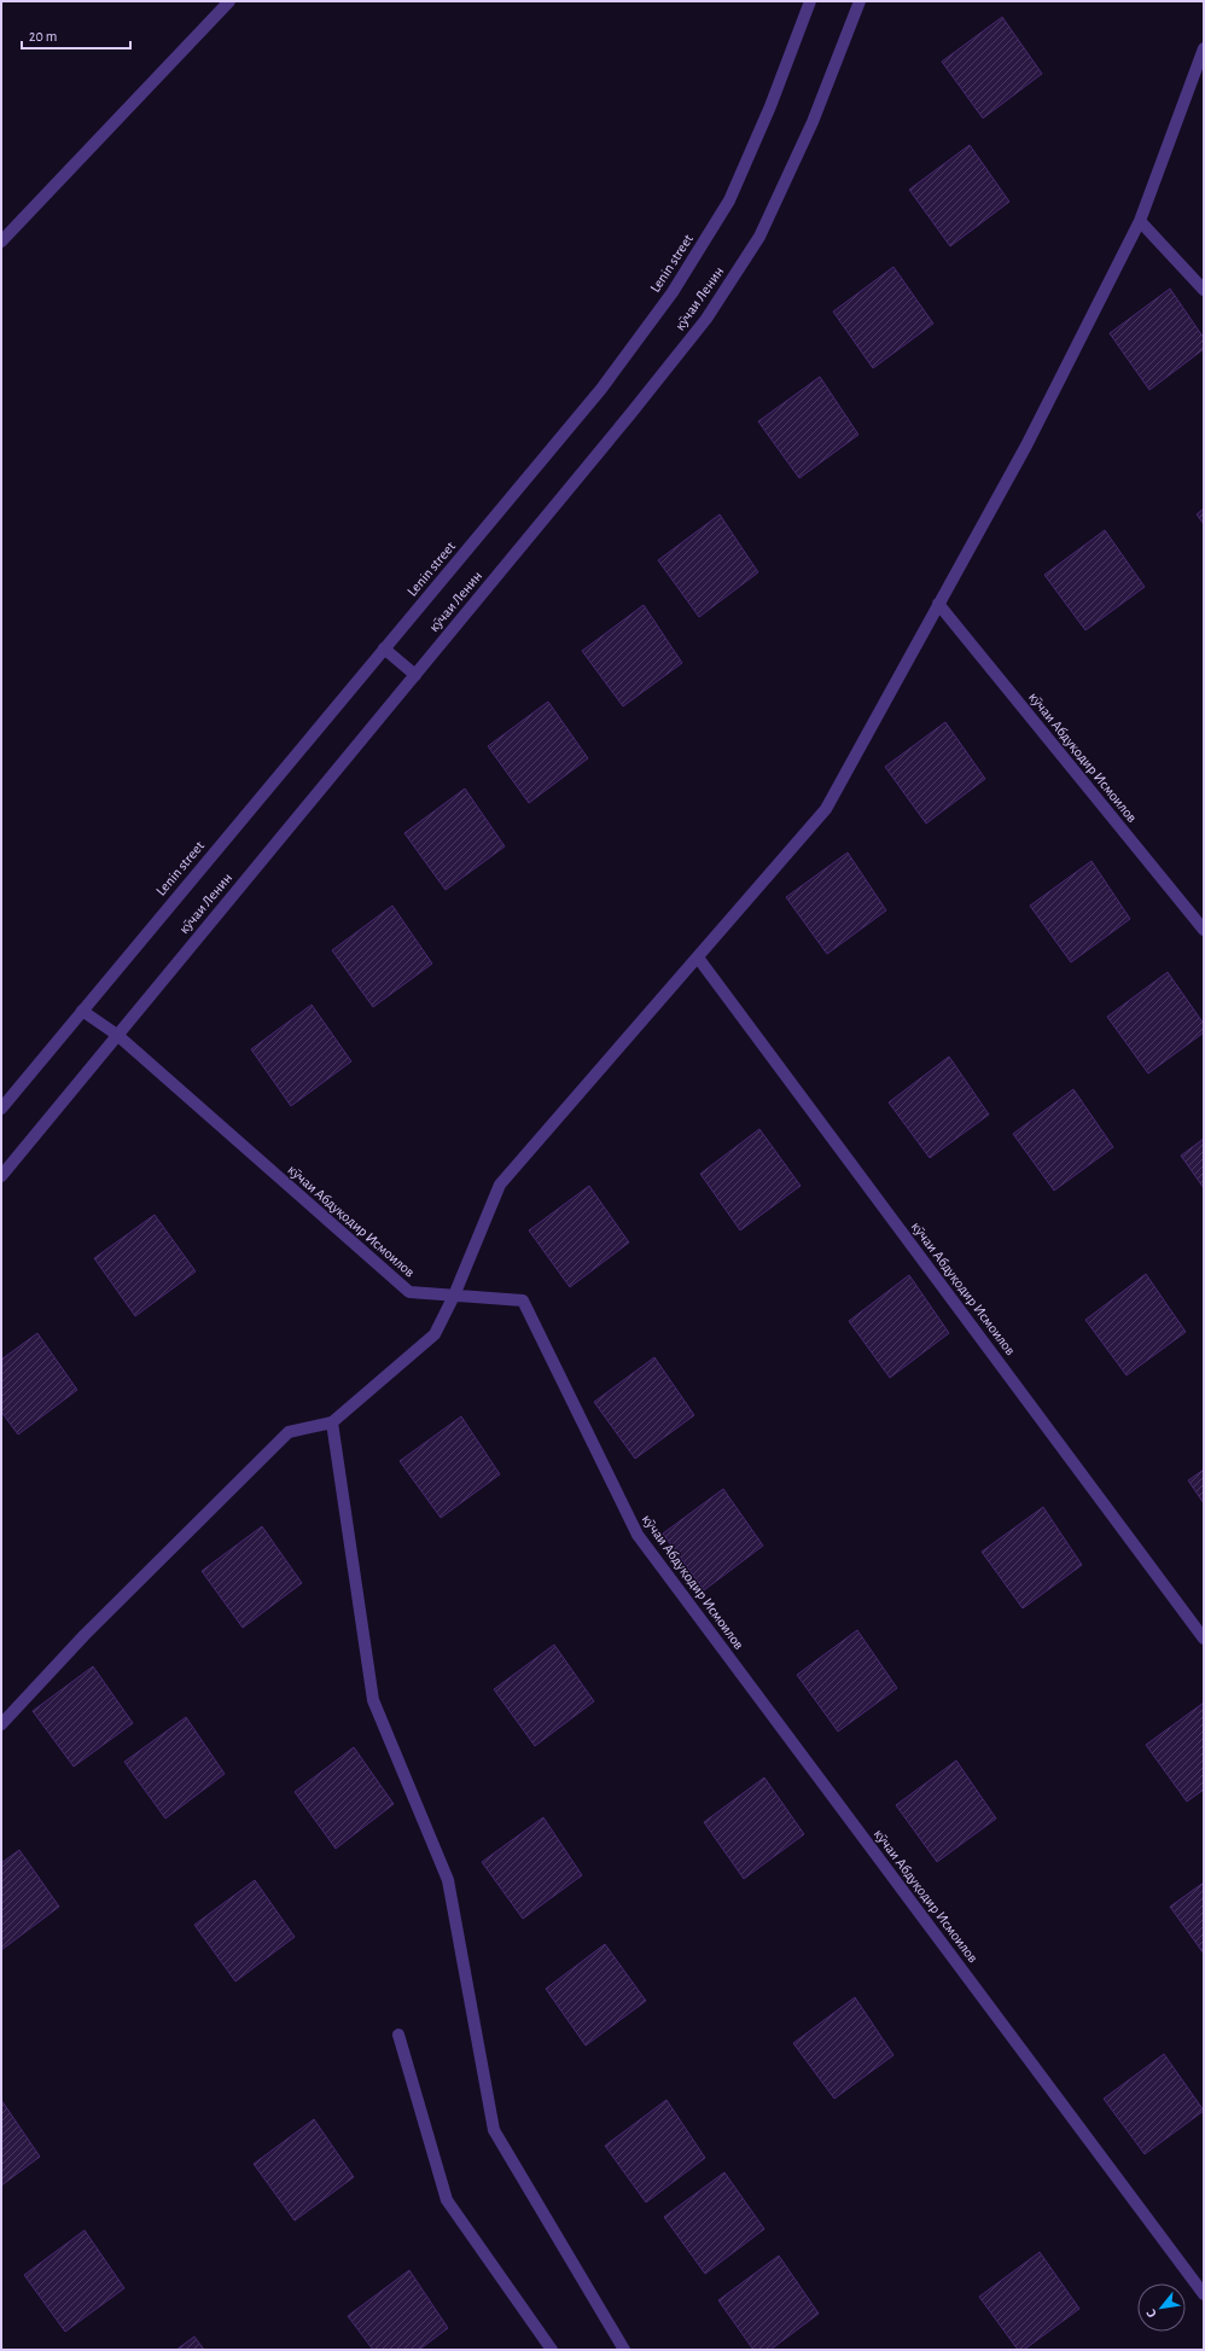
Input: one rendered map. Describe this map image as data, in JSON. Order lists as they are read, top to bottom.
{
  "streets": {
    "street": ["Lenin street", "кӯчаи Ленин", "кӯчаи Абдуқодир Исмоилов"]
  },
  "crossings": [
    ["Lenin street", "кӯчаи Абдуқодир Исмоилов"],
    ["кӯчаи Ленин", "кӯчаи Абдуқодир Исмоилов"]
  ],
  "scale_bar": "20 m",
  "north": "bottom left"
}
